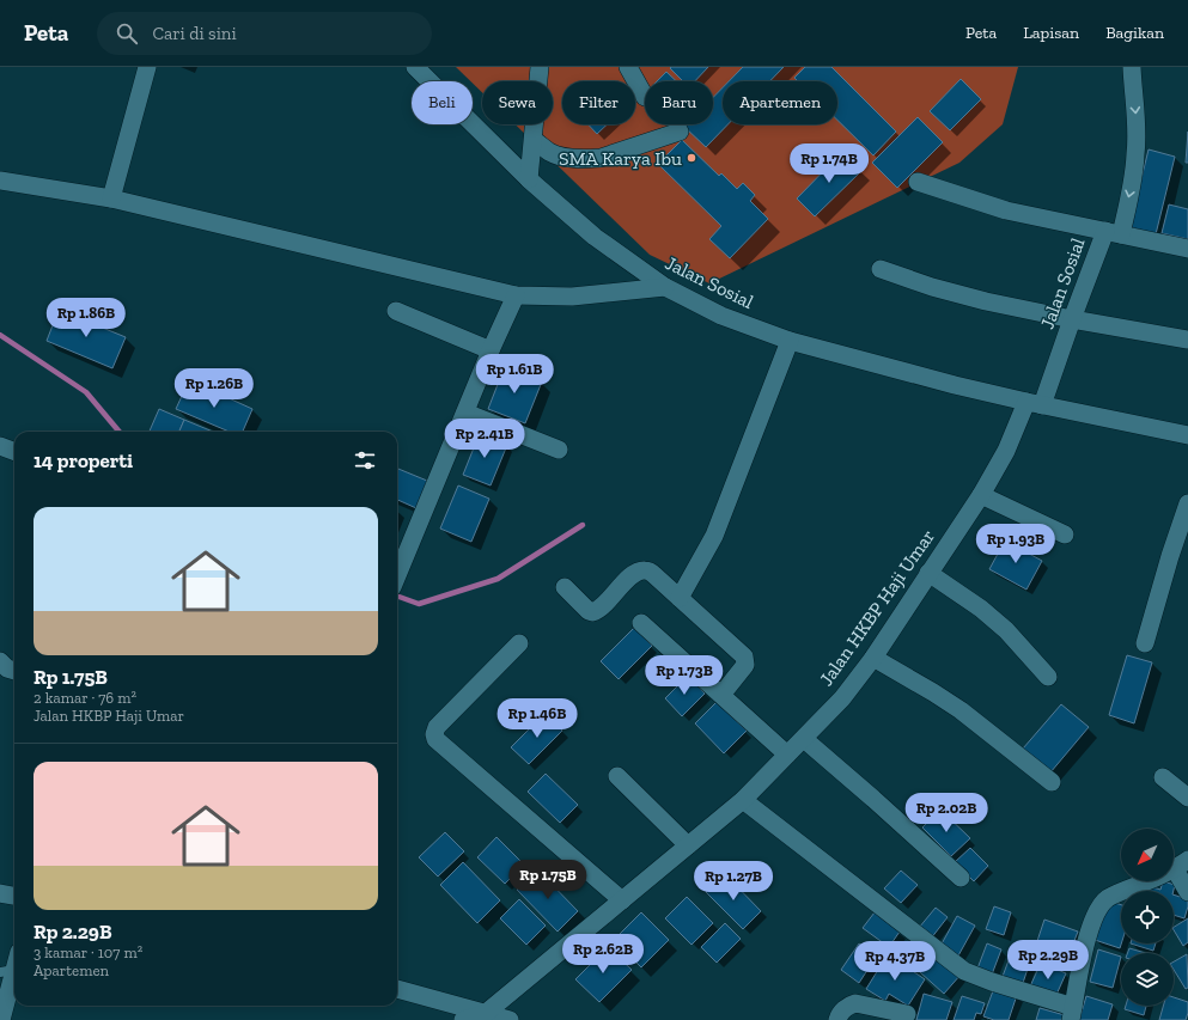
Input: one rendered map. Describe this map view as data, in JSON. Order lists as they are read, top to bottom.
{
  "streets": {
    "street": ["Jalan Sosial", "Jalan HKBP Haji Umar"]
  },
  "crossings": [
    ["Jalan Sosial", "Jalan HKBP Haji Umar"]
  ],
  "places": ["SMA Karya Ibu"],
  "north": "bottom left",
  "page": {
    "header": "Peta",
    "search": "Cari di sini",
    "nav": ["Peta", "Lapisan", "Bagikan"],
    "chip": [
      "Beli",
      "Sewa",
      "Filter",
      "Baru",
      "Apartemen"
    ],
    "price": [
      "Rp 1.74B",
      "Rp 1.86B",
      "Rp 1.61B",
      "Rp 1.26B",
      "Rp 2.41B",
      "Rp 1.93B",
      "Rp 1.73B",
      "Rp 1.46B",
      "Rp 2.02B",
      "Rp 1.75B",
      "Rp 1.27B",
      "Rp 2.62B",
      "Rp 2.29B",
      "Rp 4.37B"
    ],
    "heading": "14 properti",
    "list": [
      {
        "name": "Rp 1.75B",
        "note": "2 kamar · 76 m² · Jalan HKBP Haji Umar"
      },
      {
        "name": "Rp 2.29B",
        "note": "3 kamar · 107 m² · Apartemen"
      }
    ]
  }
}
